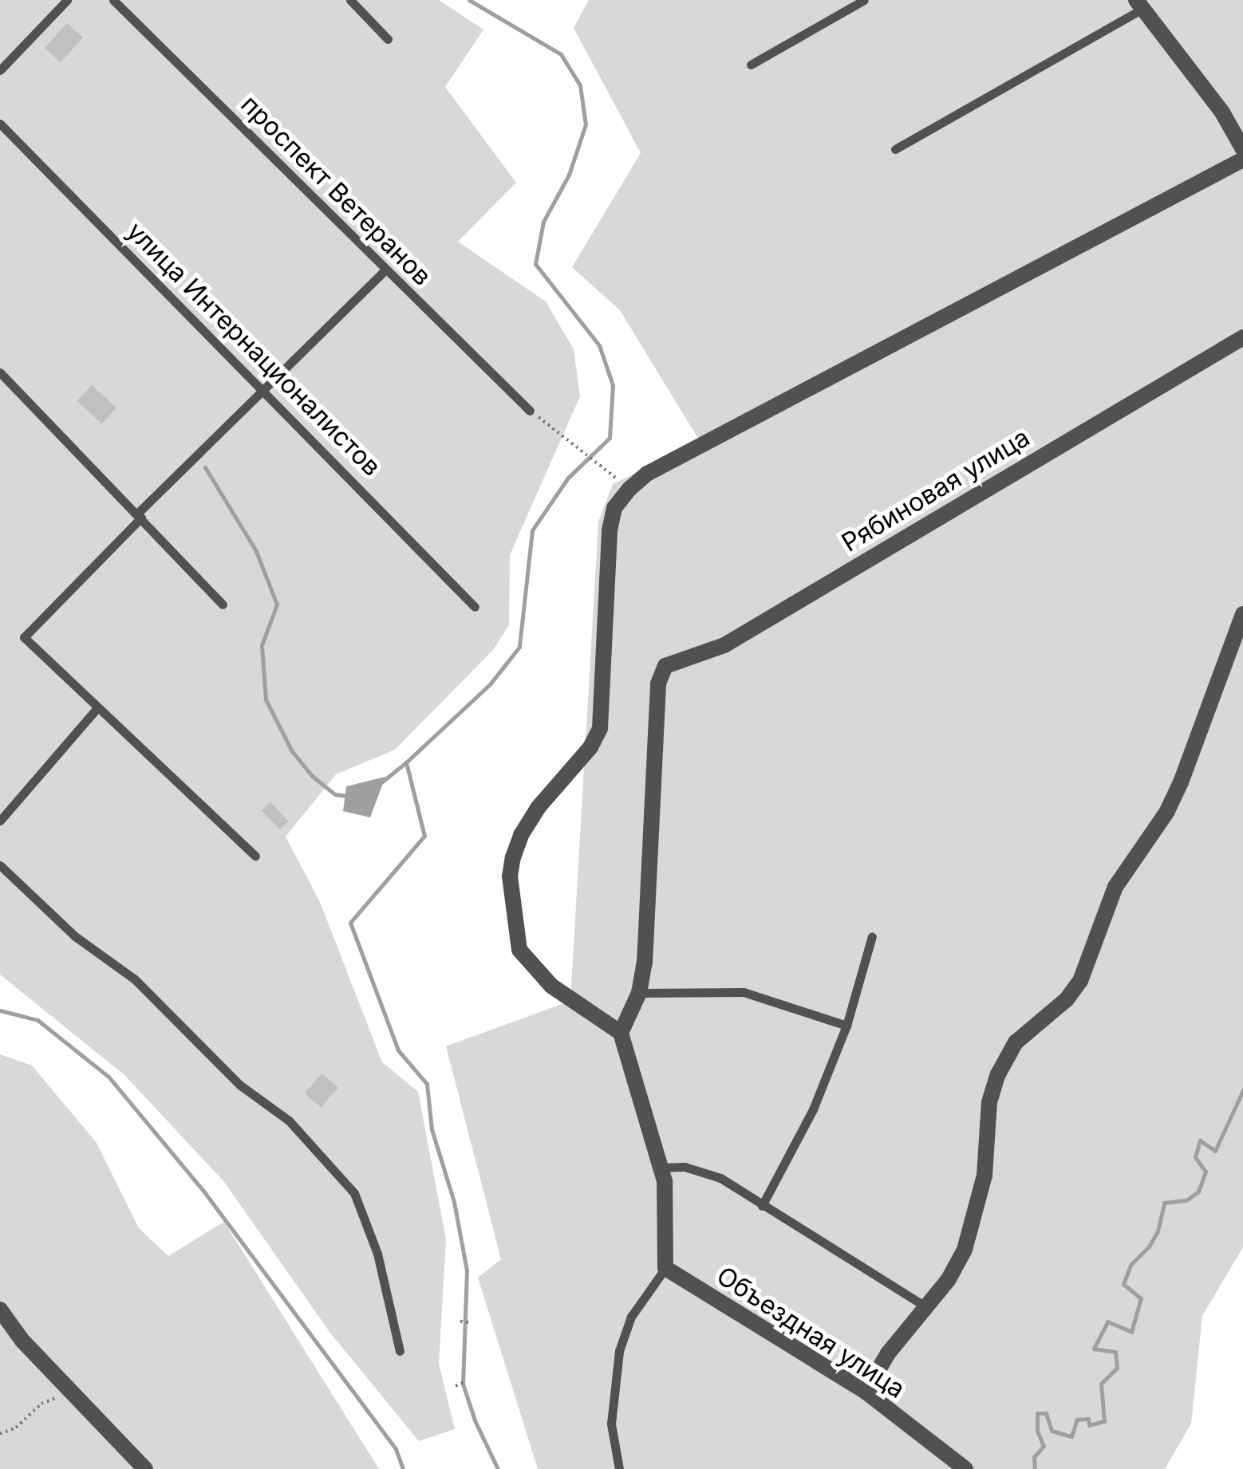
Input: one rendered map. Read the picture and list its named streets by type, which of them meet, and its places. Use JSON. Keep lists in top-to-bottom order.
{
  "streets": {
    "street": ["Рябиновая улица", "Объездная улица"],
    "lane": ["проспект Ветеранов", "улица Интернационалистов"]
  }
}
